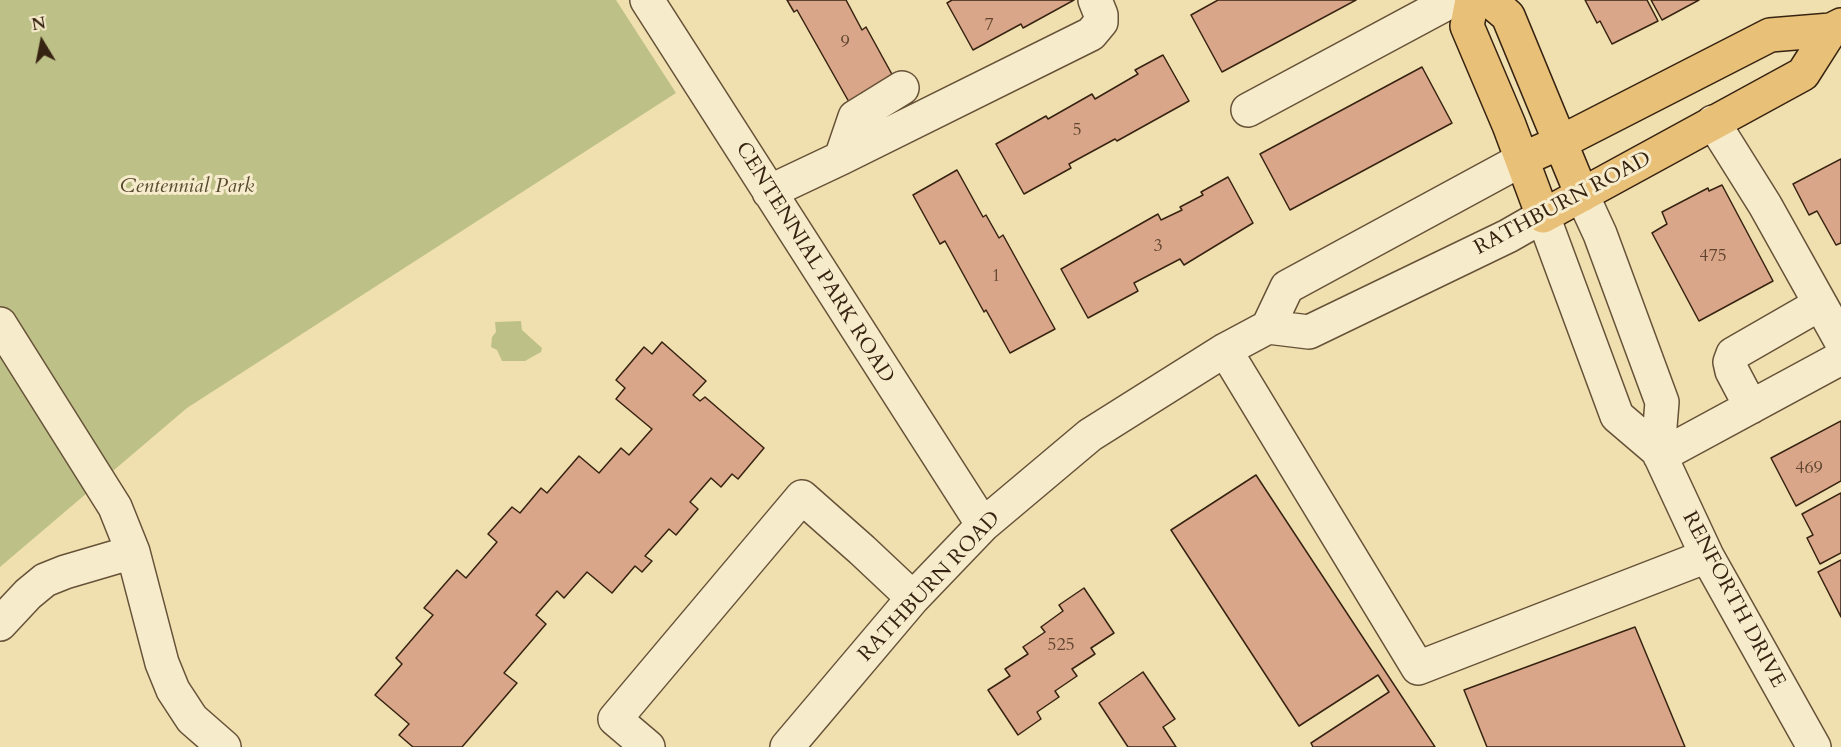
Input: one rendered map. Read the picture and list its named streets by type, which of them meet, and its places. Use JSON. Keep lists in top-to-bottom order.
{
  "streets": {
    "main road": ["RATHBURN ROAD", "RENFORTH DRIVE"],
    "street": ["CENTENNIAL PARK ROAD"]
  },
  "crossings": [
    ["RATHBURN ROAD", "CENTENNIAL PARK ROAD"],
    ["RATHBURN ROAD", "RENFORTH DRIVE"]
  ],
  "parks": ["Centennial Park"],
  "house_numbers": [
    "7",
    "9",
    "5",
    "3",
    "475",
    "1",
    "469",
    "525"
  ],
  "north": "top"
}
